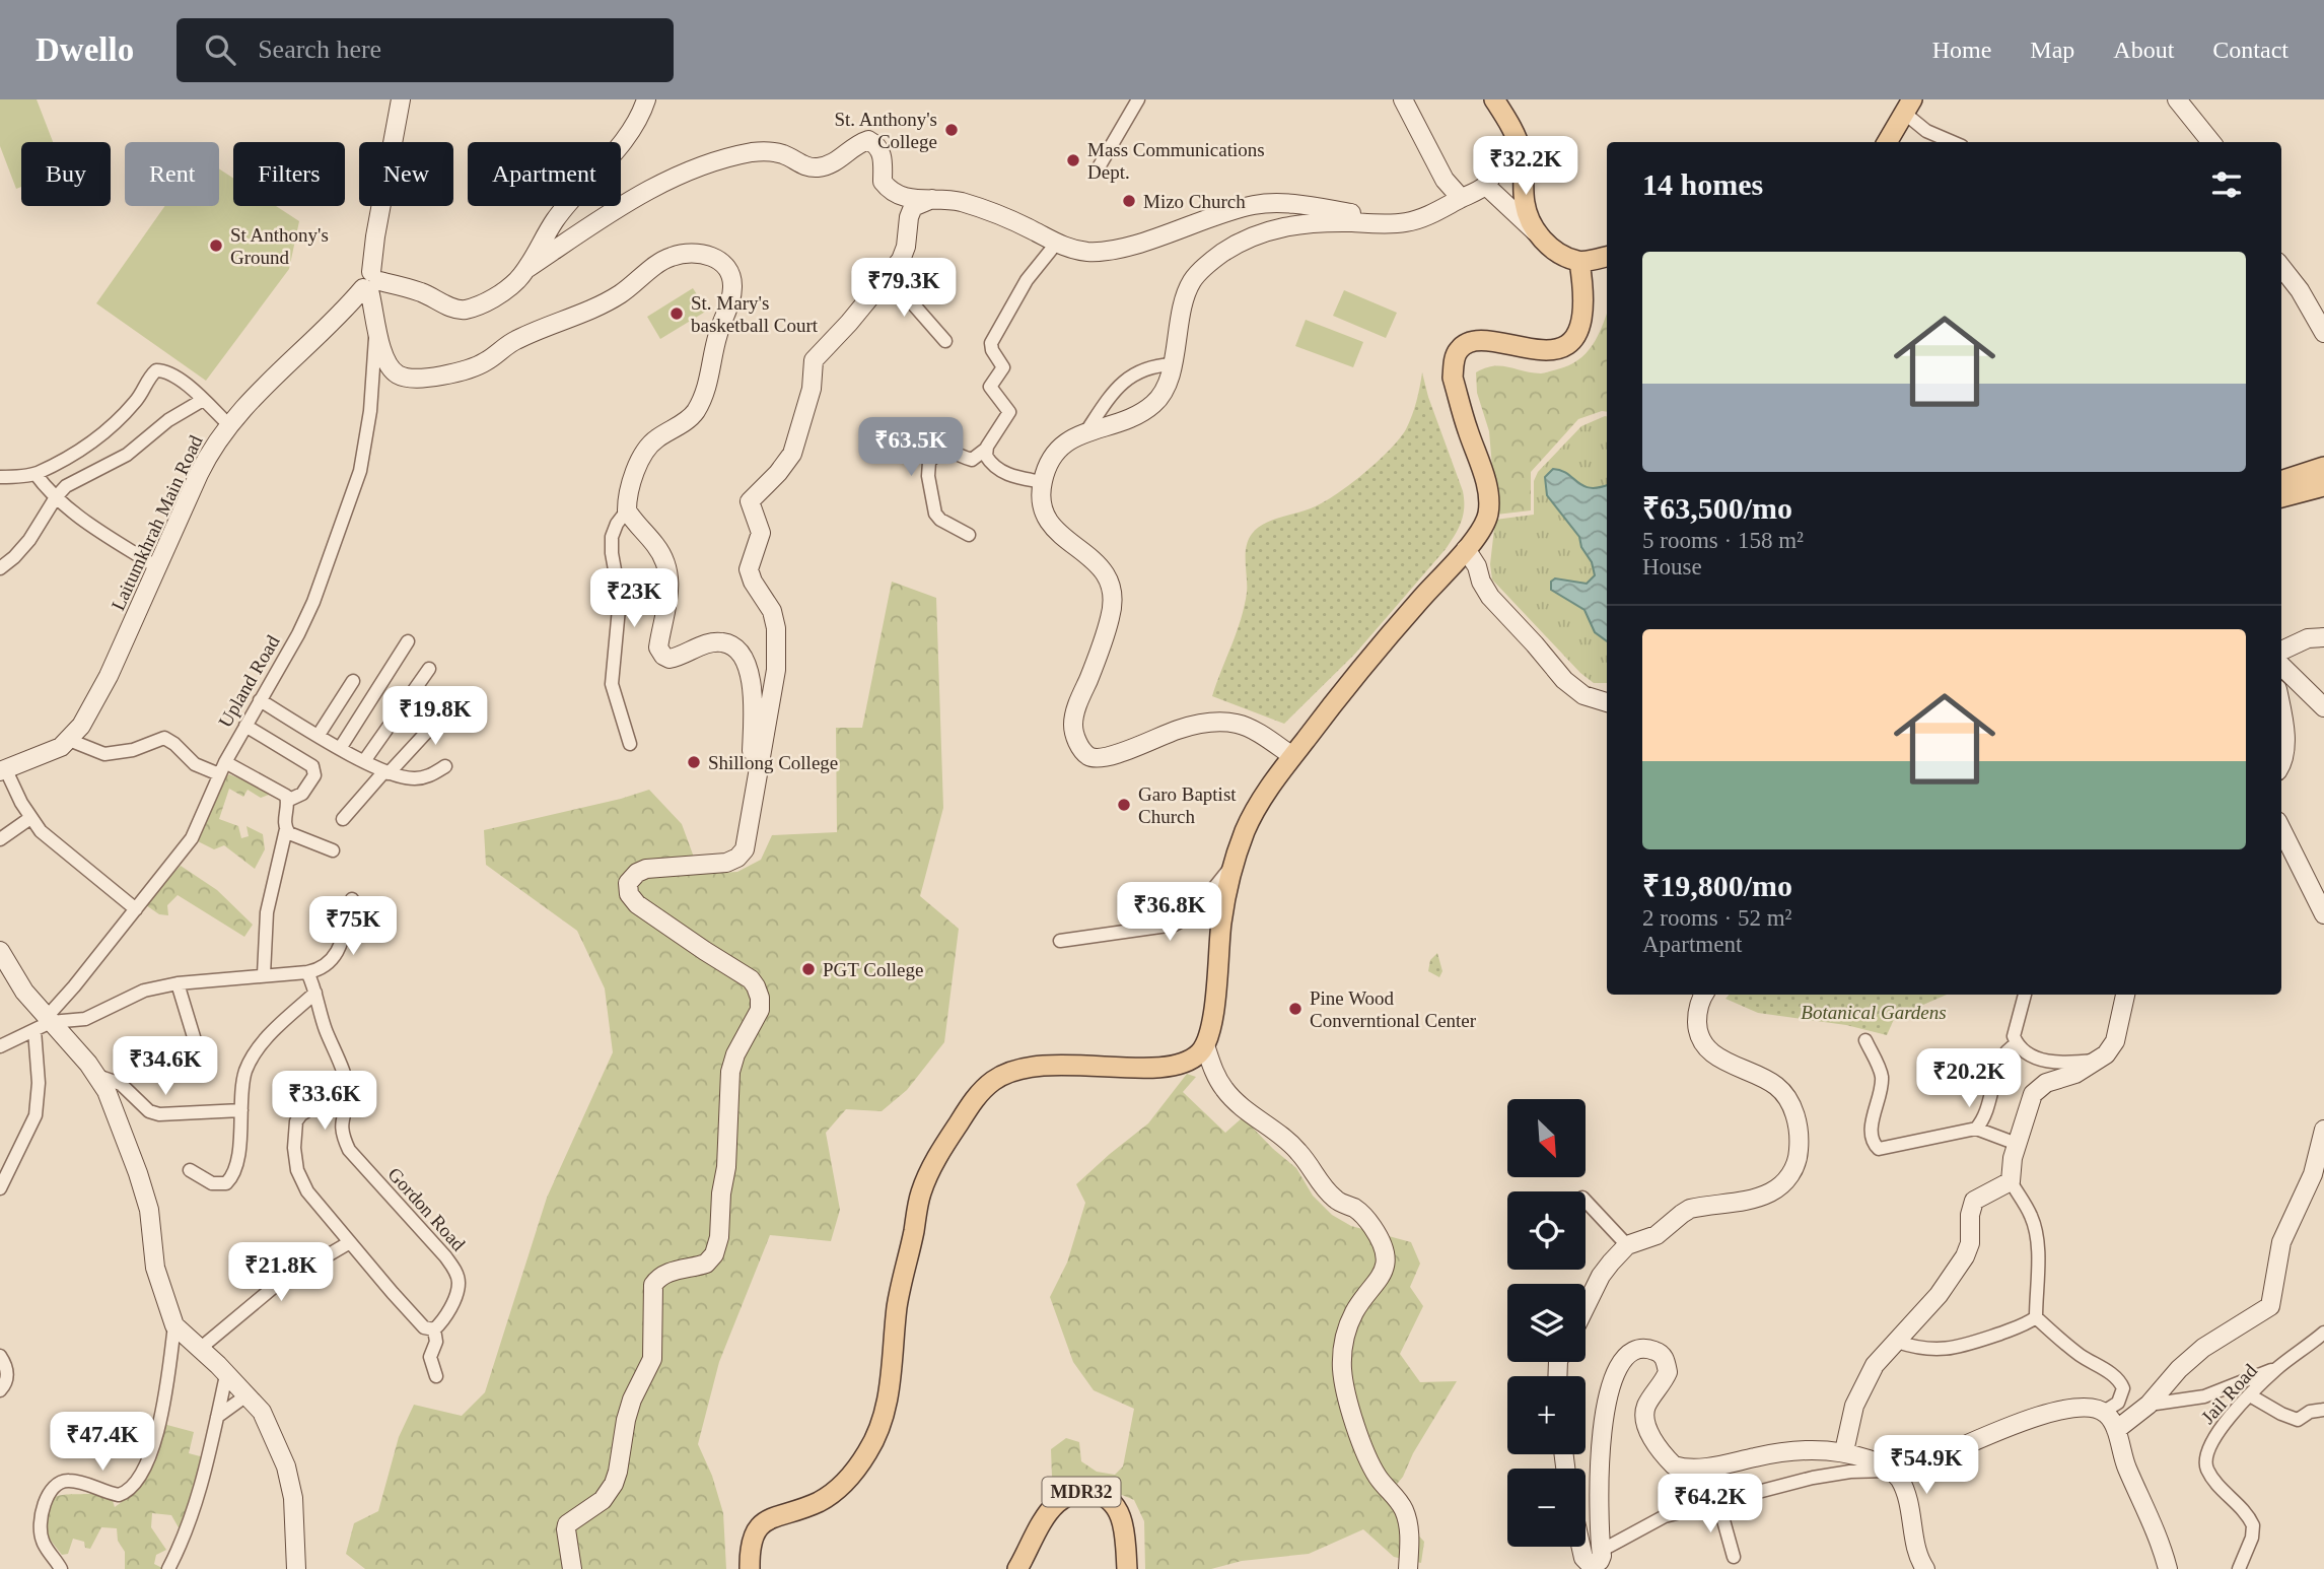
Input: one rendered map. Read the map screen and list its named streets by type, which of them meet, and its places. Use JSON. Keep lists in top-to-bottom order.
{
  "streets": {
    "main road": ["MDR32"],
    "street": [
      "Laitumkhrah Main Road",
      "Upland Road",
      "Gordon Road",
      "Jail Road"
    ]
  },
  "parks": ["Botanical Gardens"],
  "places": [
    "St. Anthony's College",
    "Mass Communications Dept.",
    "Mizo Church",
    "St Anthony's Ground",
    "St. Mary's basketball Court",
    "Shillong College",
    "Garo Baptist Church",
    "PGT College",
    "Pine Wood Converntional Center"
  ],
  "north": "bottom right",
  "page": {
    "header": "Dwello",
    "search": "Search here",
    "nav": [
      "Home",
      "Map",
      "About",
      "Contact"
    ],
    "price": [
      "₹32.2K",
      "₹79.3K",
      "₹63.5K",
      "₹23K",
      "₹19.8K",
      "₹36.8K",
      "₹75K",
      "₹34.6K",
      "₹20.2K",
      "₹33.6K",
      "₹21.8K",
      "₹47.4K",
      "₹54.9K",
      "₹64.2K"
    ],
    "chip": [
      "Buy",
      "Rent",
      "Filters",
      "New",
      "Apartment"
    ],
    "heading": "14 homes",
    "list": [
      {
        "name": "₹63,500/mo",
        "note": "5 rooms · 158 m² · House"
      },
      {
        "name": "₹19,800/mo",
        "note": "2 rooms · 52 m² · Apartment"
      }
    ],
    "map_buttons": ["+", "−"]
  }
}
